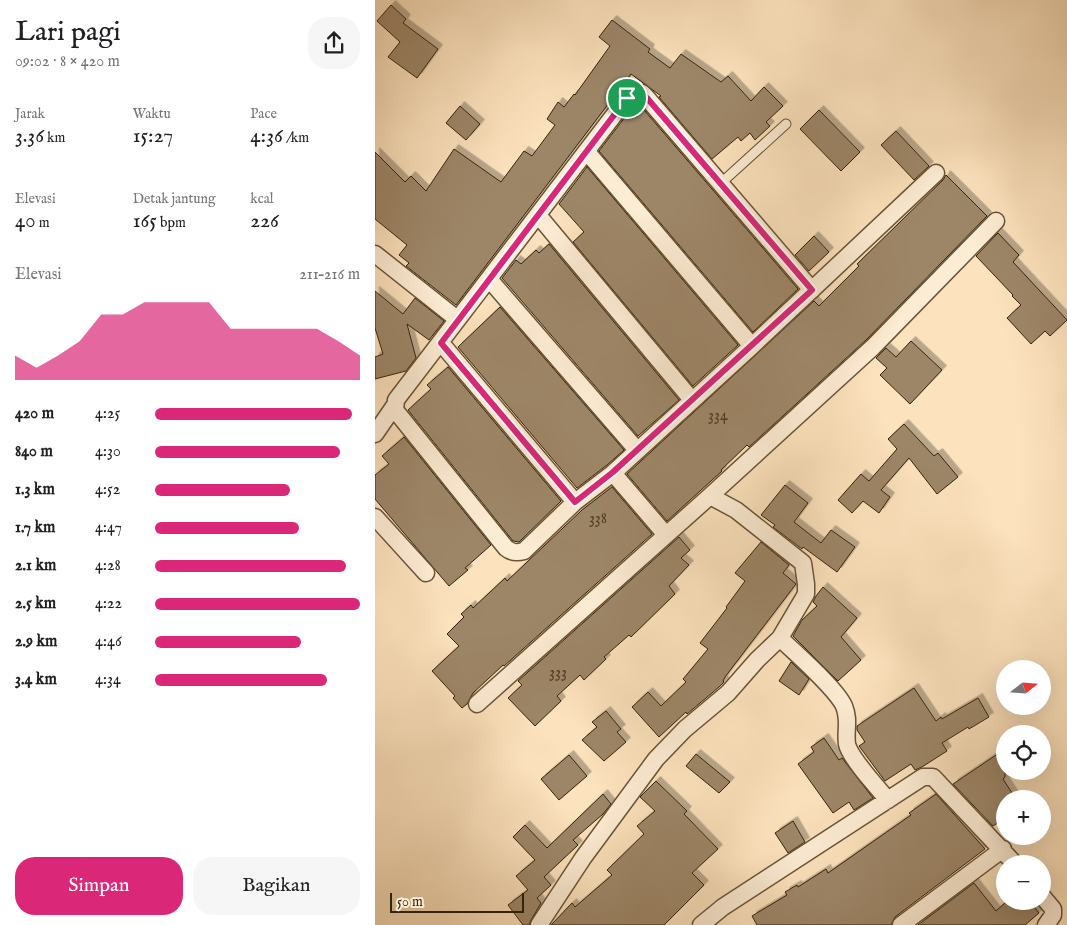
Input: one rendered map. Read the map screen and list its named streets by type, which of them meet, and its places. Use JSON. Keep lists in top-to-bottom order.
{
  "house_numbers": ["334", "338", "333"],
  "scale_bar": "50 m",
  "north": "right",
  "page": {
    "heading": ["Lari pagi", "09:02 · 8 × 420 m"],
    "stats": [
      ["Jarak", "3.36 km"],
      ["Waktu", "15:27"],
      ["Pace", "4:36 /km"],
      ["Elevasi", "40 m"],
      ["Detak jantung", "165 bpm"],
      ["kcal", "226"]
    ],
    "chart": ["Elevasi", "211–216 m"],
    "list": [
      {
        "name": "420 m",
        "note": "4:25"
      },
      {
        "name": "840 m",
        "note": "4:30"
      },
      {
        "name": "1.3 km",
        "note": "4:52"
      },
      {
        "name": "1.7 km",
        "note": "4:47"
      },
      {
        "name": "2.1 km",
        "note": "4:28"
      },
      {
        "name": "2.5 km",
        "note": "4:22"
      },
      {
        "name": "2.9 km",
        "note": "4:46"
      },
      {
        "name": "3.4 km",
        "note": "4:34"
      }
    ],
    "map_buttons": ["+", "−"],
    "buttons": ["Simpan", "Bagikan"],
    "scale": "50 m"
  }
}
